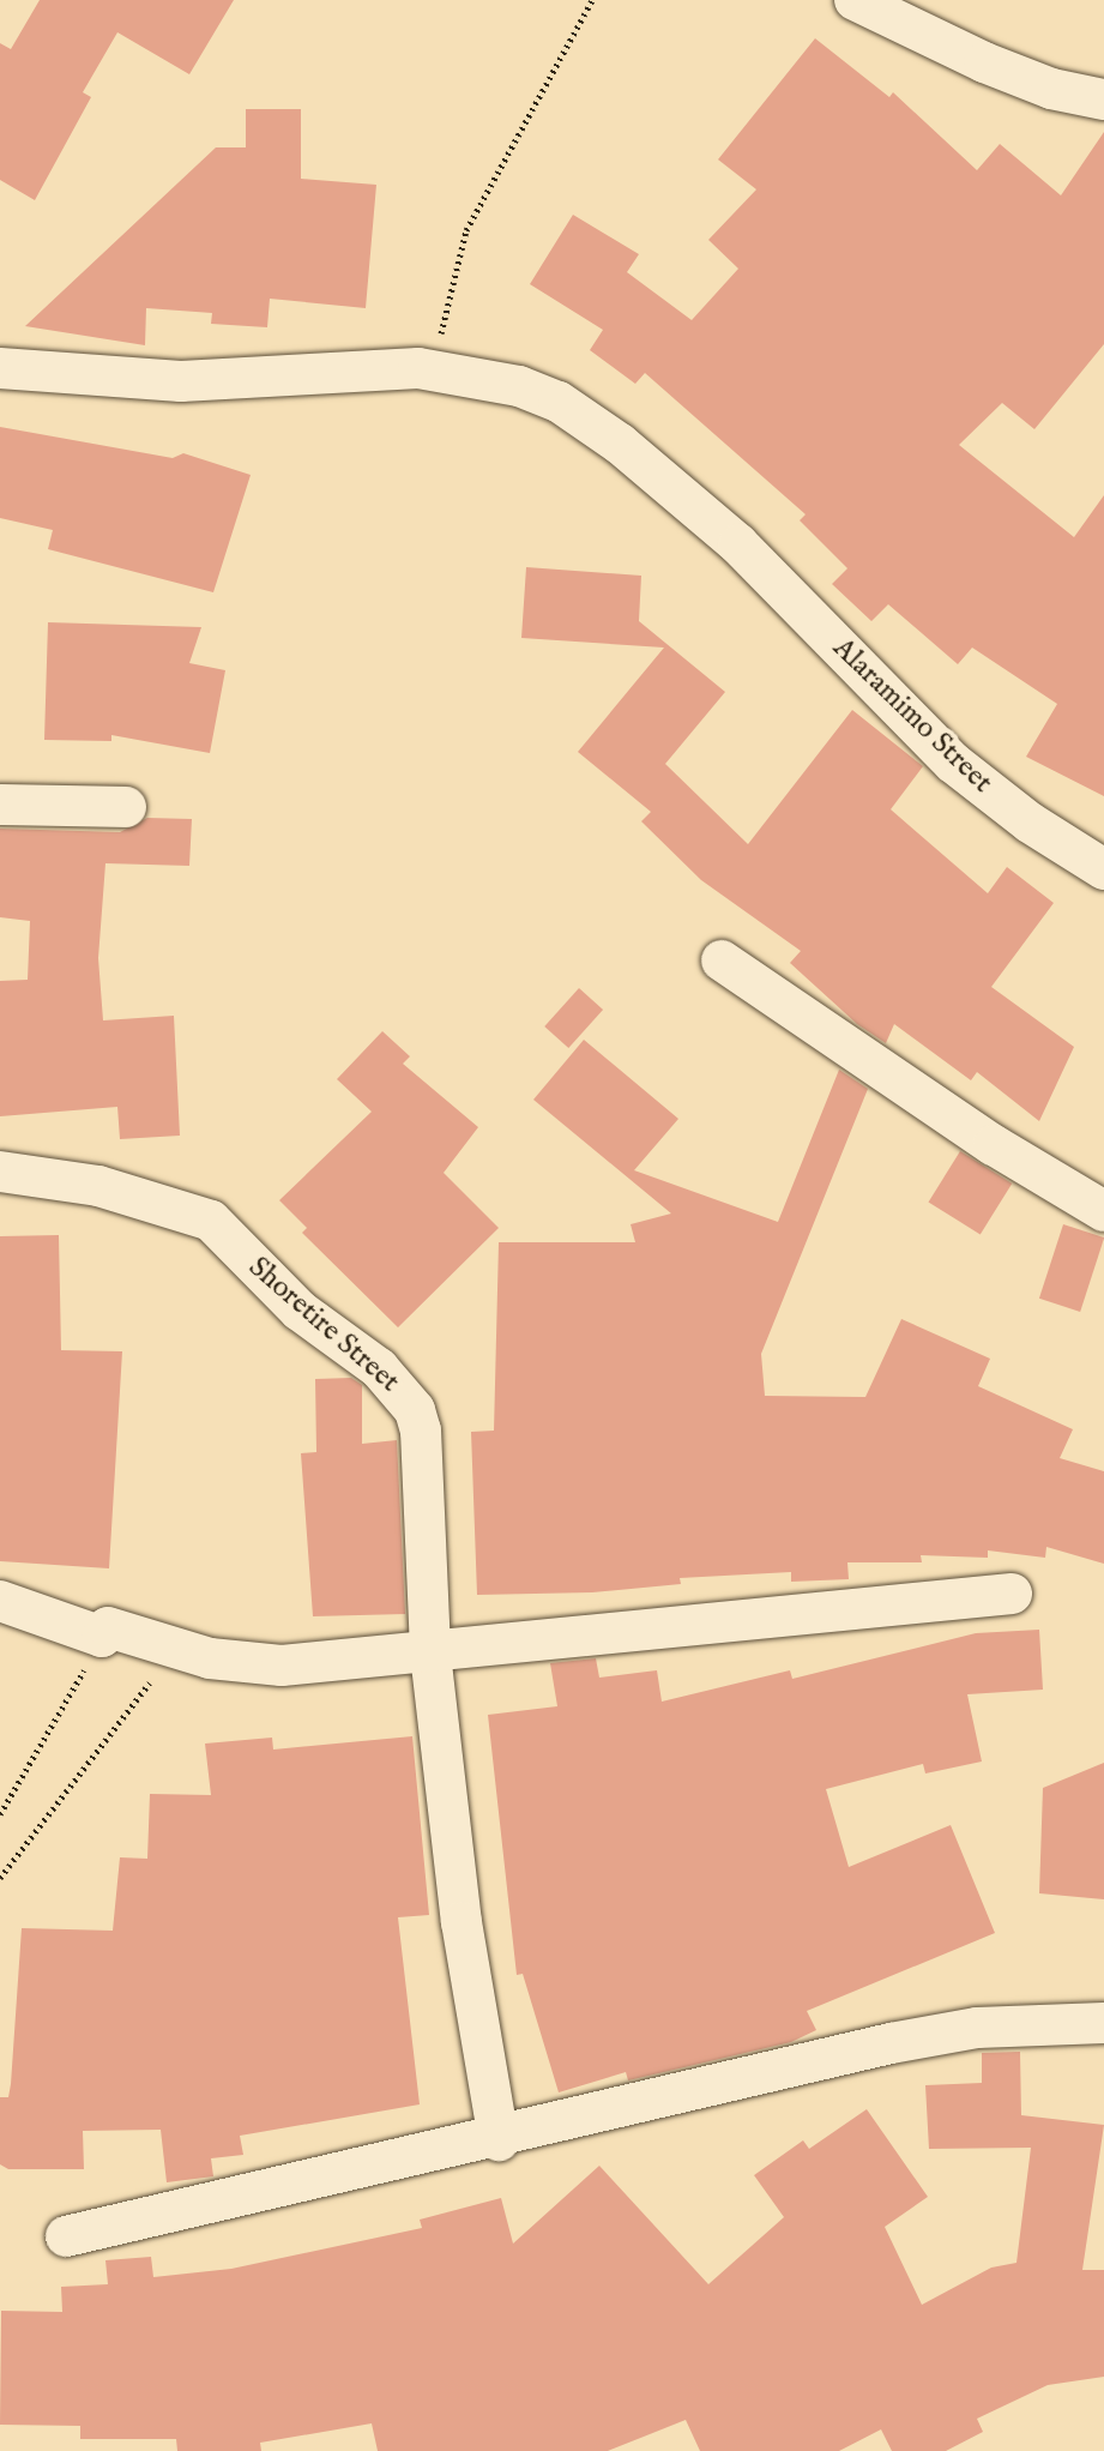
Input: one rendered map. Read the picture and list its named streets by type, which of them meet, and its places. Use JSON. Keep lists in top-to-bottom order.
{
  "streets": {
    "street": ["Alaramimo Street", "Shoretire Street"]
  }
}
